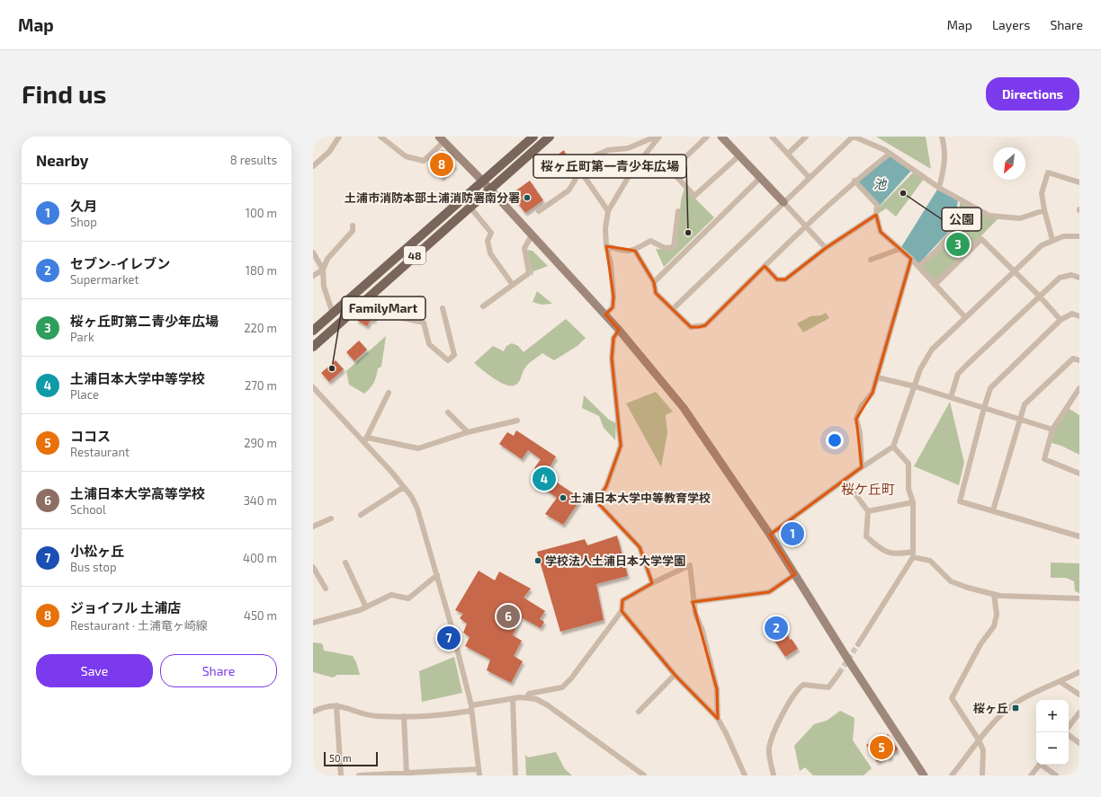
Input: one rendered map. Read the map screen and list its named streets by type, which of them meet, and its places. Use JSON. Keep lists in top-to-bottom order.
{
  "streets": {
    "main road": ["48"]
  },
  "districts": ["桜ケ丘町"],
  "water": ["池"],
  "places": {
    "other": [
      "公園",
      "土浦市消防本部土浦消防署南分署",
      "桜ヶ丘町第一青少年広場",
      "FamilyMart",
      "土浦日本大学中等教育学校",
      "学校法人土浦日本大学学園"
    ],
    "transit": ["桜ヶ丘"]
  },
  "scale_bar": "50 m",
  "north": "bottom left",
  "page": {
    "header": "Map",
    "nav": ["Map", "Layers", "Share"],
    "buttons": [
      "Directions",
      ["Save", "Share"]
    ],
    "title": "Find us",
    "heading": ["Nearby", "8 results"],
    "pins": [
      "8",
      "3",
      "4",
      "1",
      "6",
      "2",
      "7",
      "5"
    ],
    "list": [
      {
        "mark": "1",
        "name": "久月",
        "note": "Shop",
        "value": "100 m"
      },
      {
        "mark": "2",
        "name": "セブン-イレブン",
        "note": "Supermarket",
        "value": "180 m"
      },
      {
        "mark": "3",
        "name": "桜ヶ丘町第二青少年広場",
        "note": "Park",
        "value": "220 m"
      },
      {
        "mark": "4",
        "name": "土浦日本大学中等学校",
        "note": "Place",
        "value": "270 m"
      },
      {
        "mark": "5",
        "name": "ココス",
        "note": "Restaurant",
        "value": "290 m"
      },
      {
        "mark": "6",
        "name": "土浦日本大学高等学校",
        "note": "School",
        "value": "340 m"
      },
      {
        "mark": "7",
        "name": "小松ヶ丘",
        "note": "Bus stop",
        "value": "400 m"
      },
      {
        "mark": "8",
        "name": "ジョイフル 土浦店",
        "note": "Restaurant · 土浦竜ヶ崎線",
        "value": "450 m"
      }
    ],
    "map_buttons": ["+", "−"],
    "scale": "50 m"
  }
}
